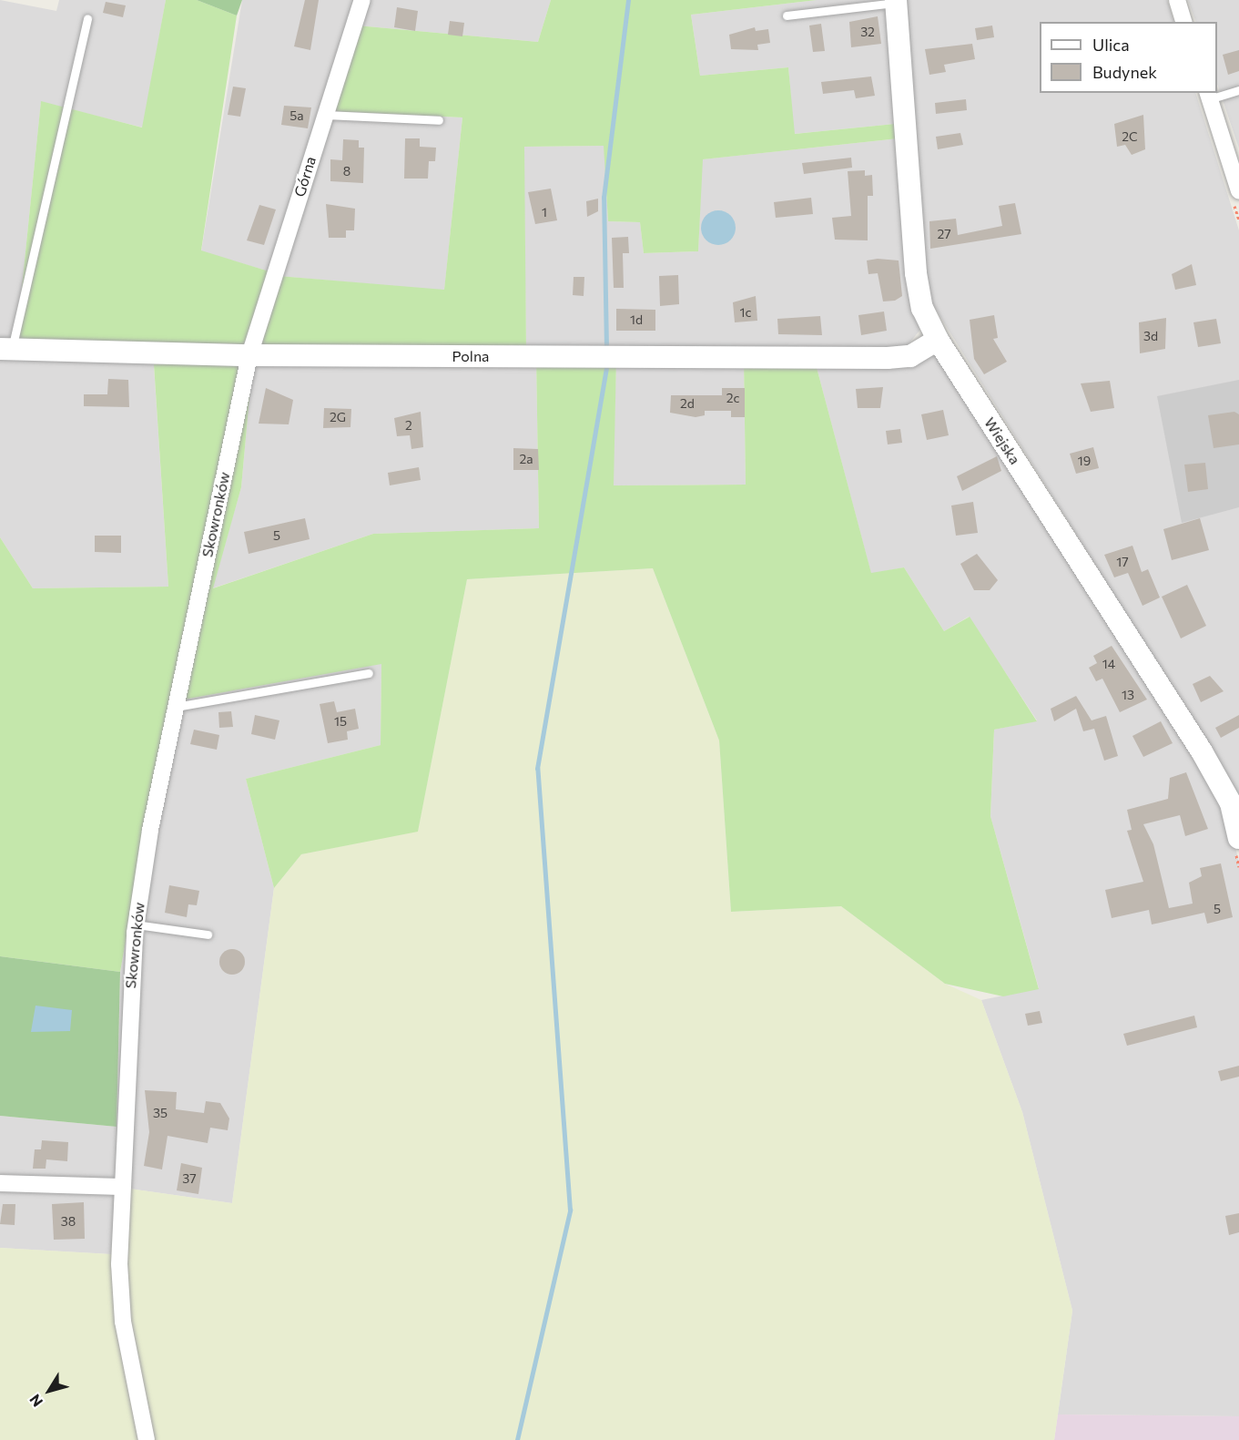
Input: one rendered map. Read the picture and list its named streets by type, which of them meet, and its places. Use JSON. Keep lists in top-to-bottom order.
{
  "streets": {
    "street": [
      "Górna",
      "Polna",
      "Wiejska",
      "Skowronków"
    ]
  },
  "crossings": [
    ["Górna", "Polna"],
    ["Górna", "Skowronków"],
    ["Polna", "Wiejska"],
    ["Polna", "Skowronków"]
  ],
  "house_numbers": [
    "32",
    "5a",
    "2C",
    "8",
    "1",
    "27",
    "1c",
    "1d",
    "3d",
    "2c",
    "2d",
    "2G",
    "2",
    "2a",
    "19",
    "5",
    "17",
    "14",
    "13",
    "15",
    "5",
    "35",
    "37",
    "38"
  ],
  "legend": ["Ulica", "Budynek"],
  "north": "bottom left"
}
